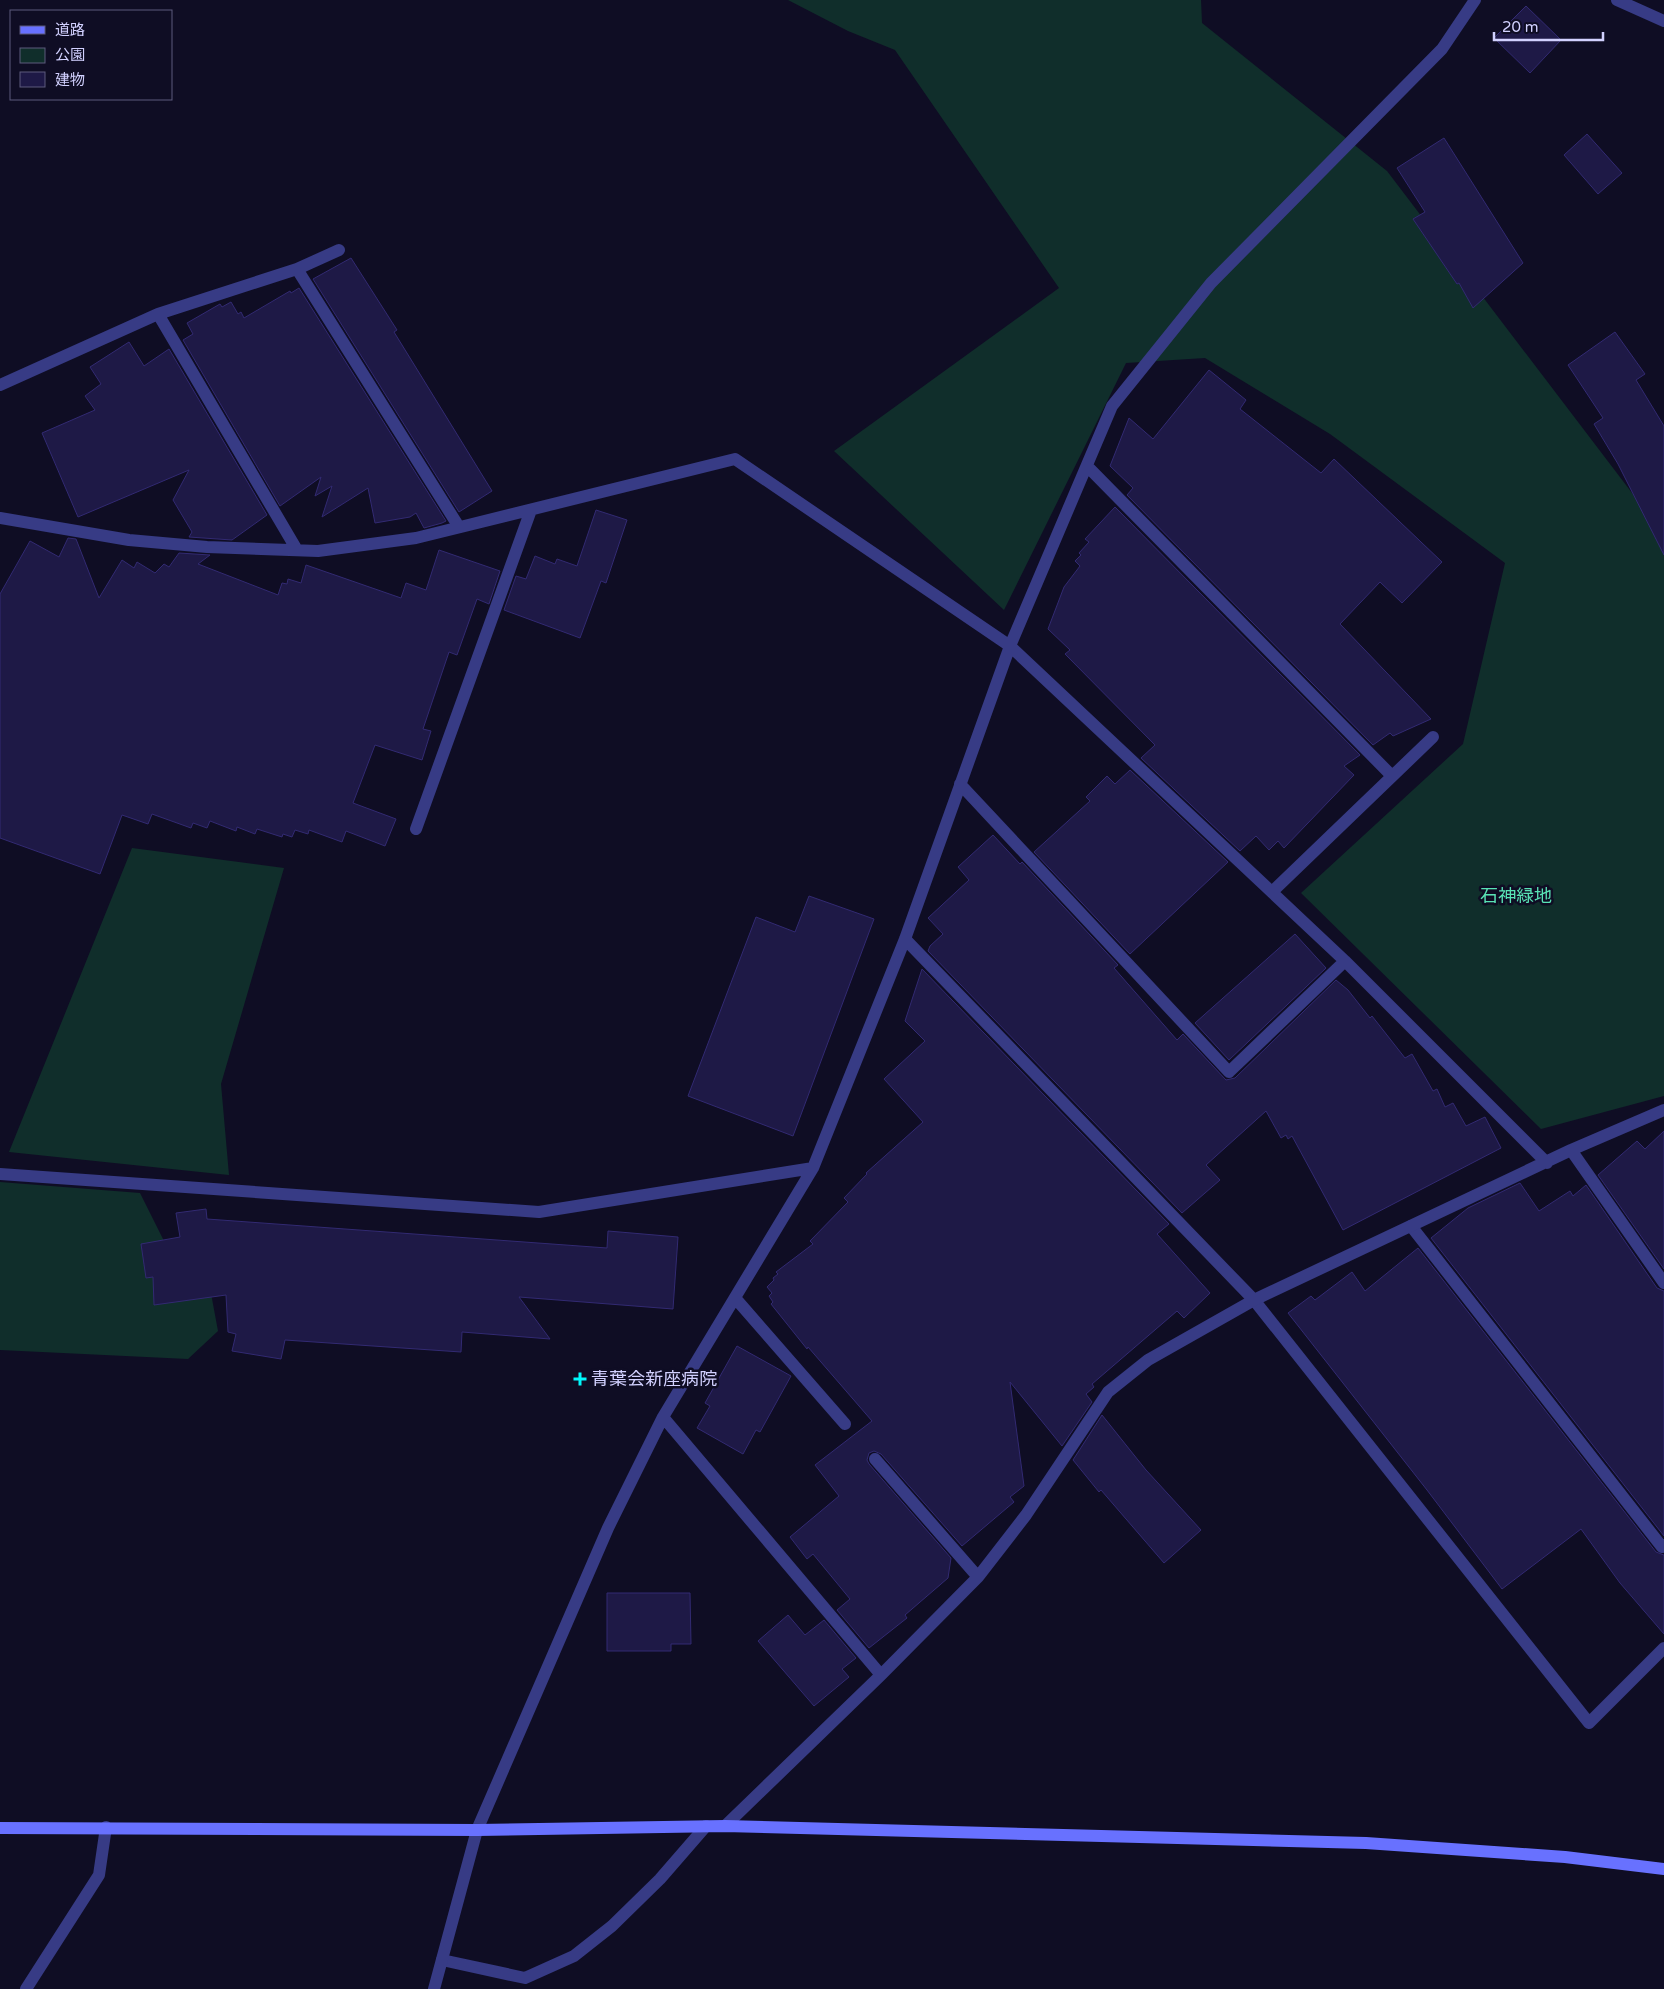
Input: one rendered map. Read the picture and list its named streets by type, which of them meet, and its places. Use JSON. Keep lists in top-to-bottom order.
{
  "parks": ["石神緑地"],
  "places": {
    "health": ["青葉会新座病院"]
  },
  "legend": ["道路", "公園", "建物"],
  "scale_bar": "20 m"
}
